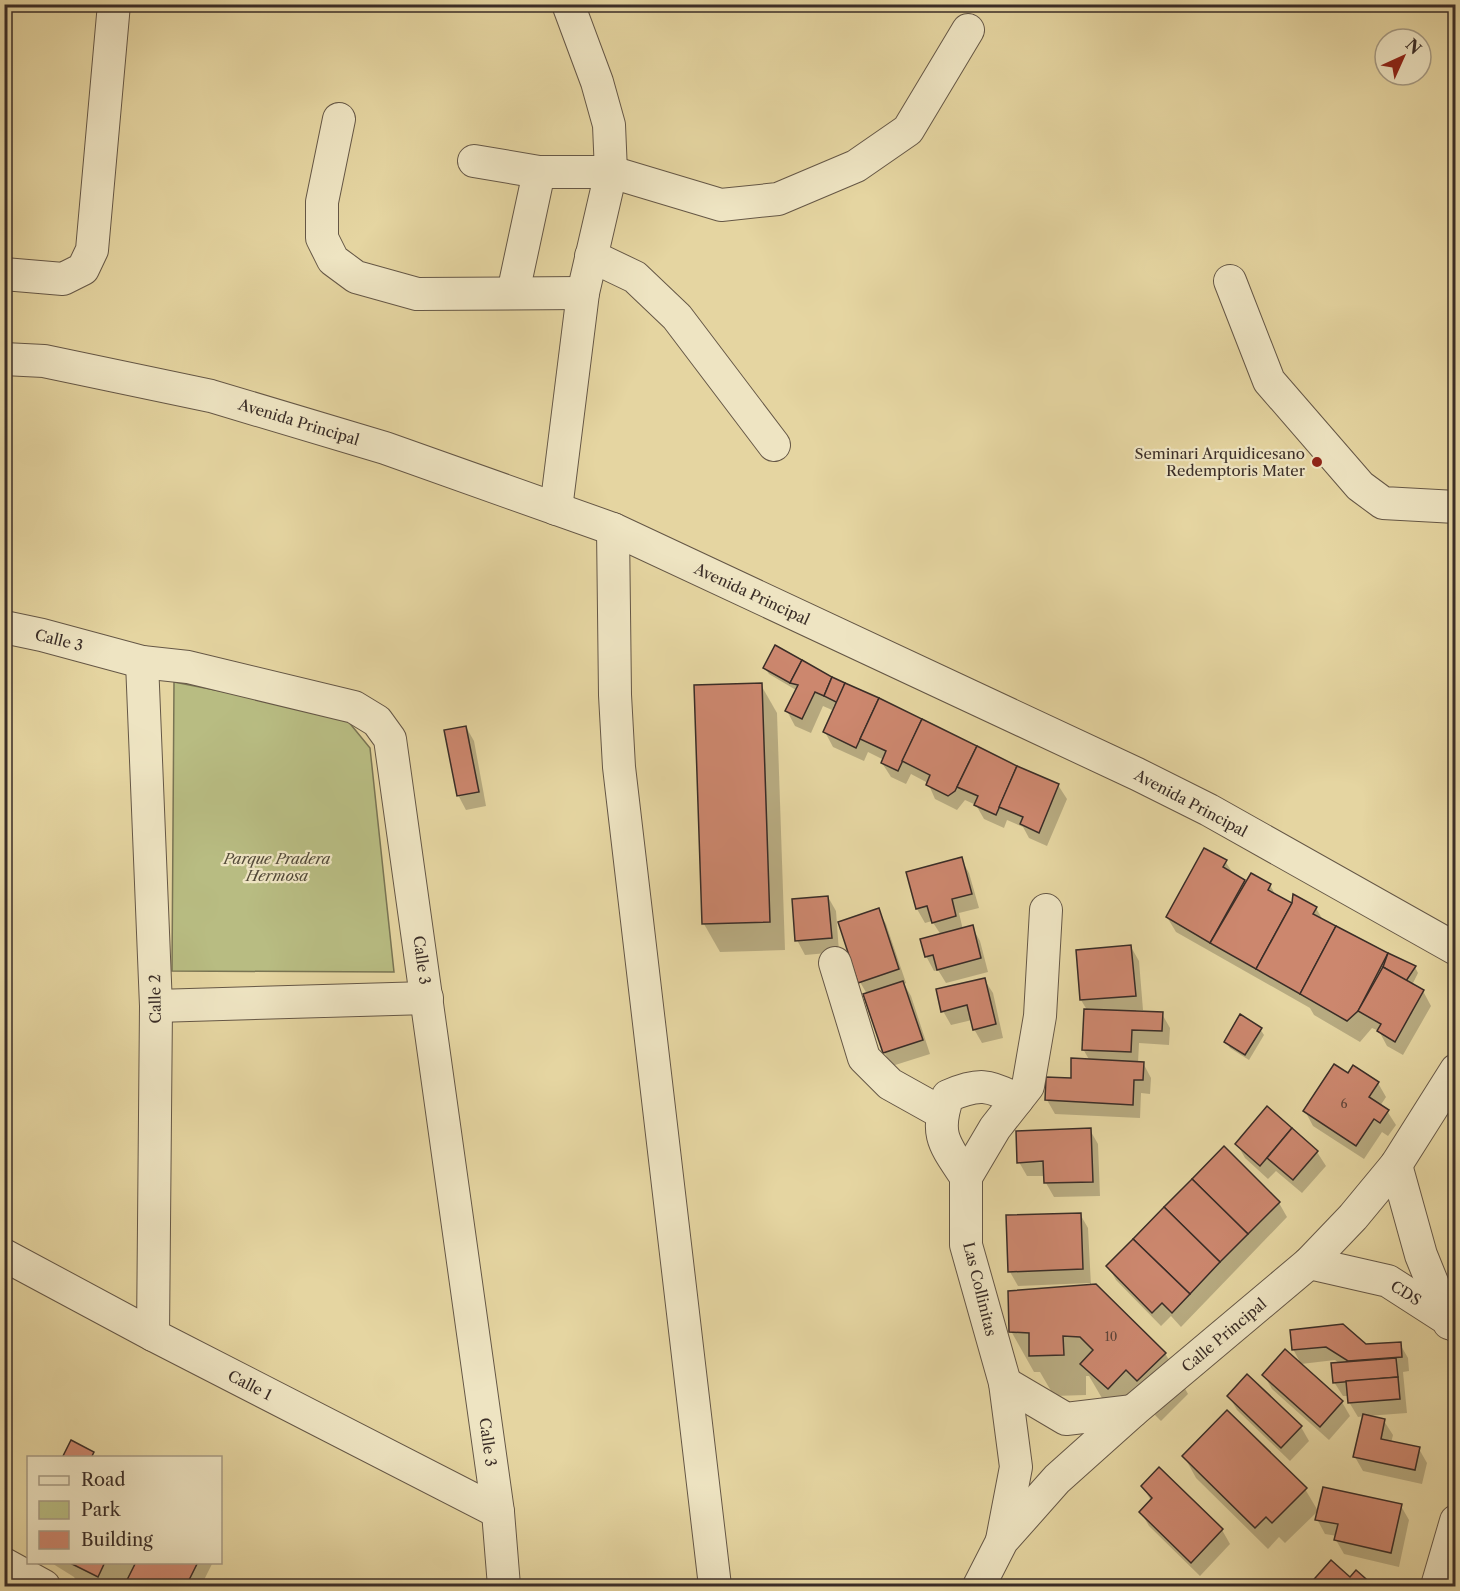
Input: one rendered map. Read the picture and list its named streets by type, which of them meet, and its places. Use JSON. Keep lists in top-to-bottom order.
{
  "streets": {
    "street": [
      "Avenida Principal",
      "Calle 3",
      "Calle 2",
      "Las Collinitas",
      "CDS",
      "Calle Principal",
      "Calle 1"
    ]
  },
  "crossings": [
    ["Calle 3", "Calle 2"],
    ["Calle 3", "Calle 1"],
    ["Calle 2", "Calle 1"],
    ["Las Collinitas", "Calle Principal"],
    ["CDS", "Calle Principal"]
  ],
  "parks": ["Parque Pradera Hermosa"],
  "places": ["Seminari Arquidicesano Redemptoris Mater"],
  "house_numbers": ["6", "10"],
  "legend": ["Road", "Park", "Building"],
  "north": "top right"
}
